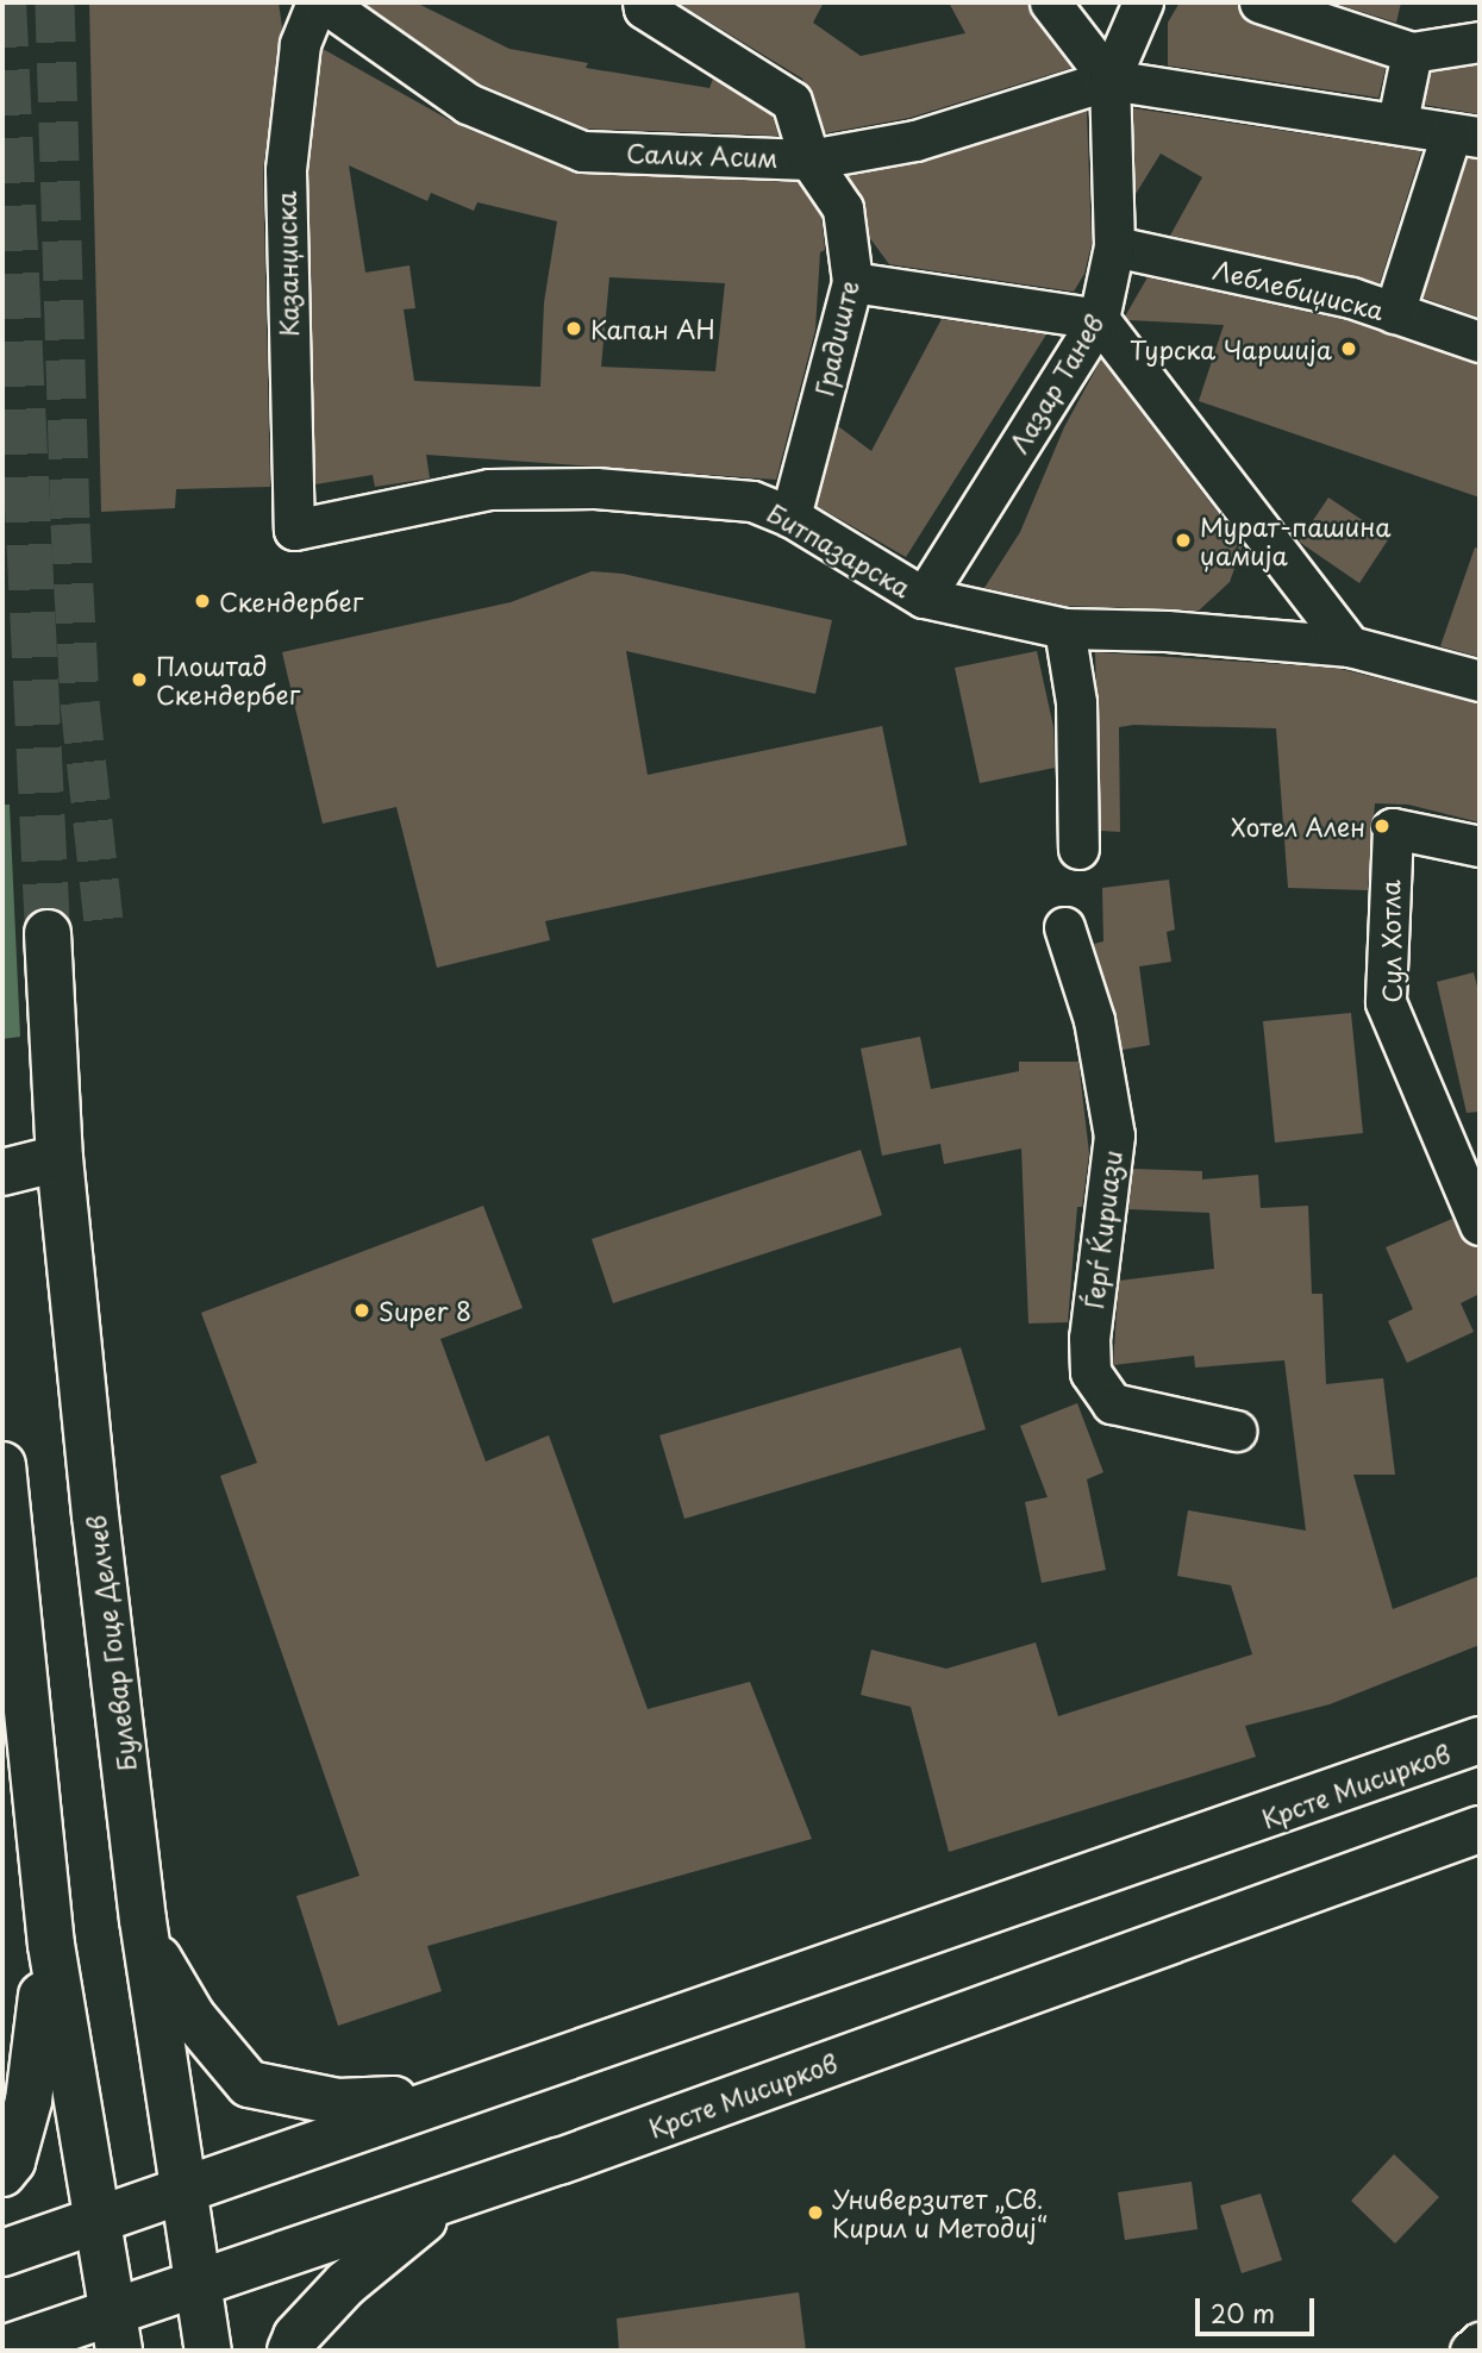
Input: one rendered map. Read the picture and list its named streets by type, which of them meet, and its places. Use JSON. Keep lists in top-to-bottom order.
{
  "streets": {
    "street": [
      "Салих Асим",
      "Казанџиска",
      "Леблебиџиска",
      "Градиште",
      "Лазар Танев",
      "Битпазарска",
      "Сул Хотла",
      "Ѓерѓ Ќириази",
      "Булевар Гоце Делчев",
      "Крсте Мисирков"
    ]
  },
  "crossings": [
    ["Салих Асим", "Градиште"],
    ["Салих Асим", "Лазар Танев"],
    ["Казанџиска", "Битпазарска"],
    ["Леблебиџиска", "Лазар Танев"],
    ["Градиште", "Битпазарска"],
    ["Лазар Танев", "Битпазарска"],
    ["Булевар Гоце Делчев", "Крсте Мисирков"]
  ],
  "places": [
    "Капан АН",
    "Турска Чаршија",
    "Мурат-пашина џамија",
    "Скендербег",
    "Плоштад Скендербег",
    "Хотел Ален",
    "Super 8",
    "Универзитет „Св. Кирил и Методиј“"
  ],
  "scale_bar": "20 m"
}
